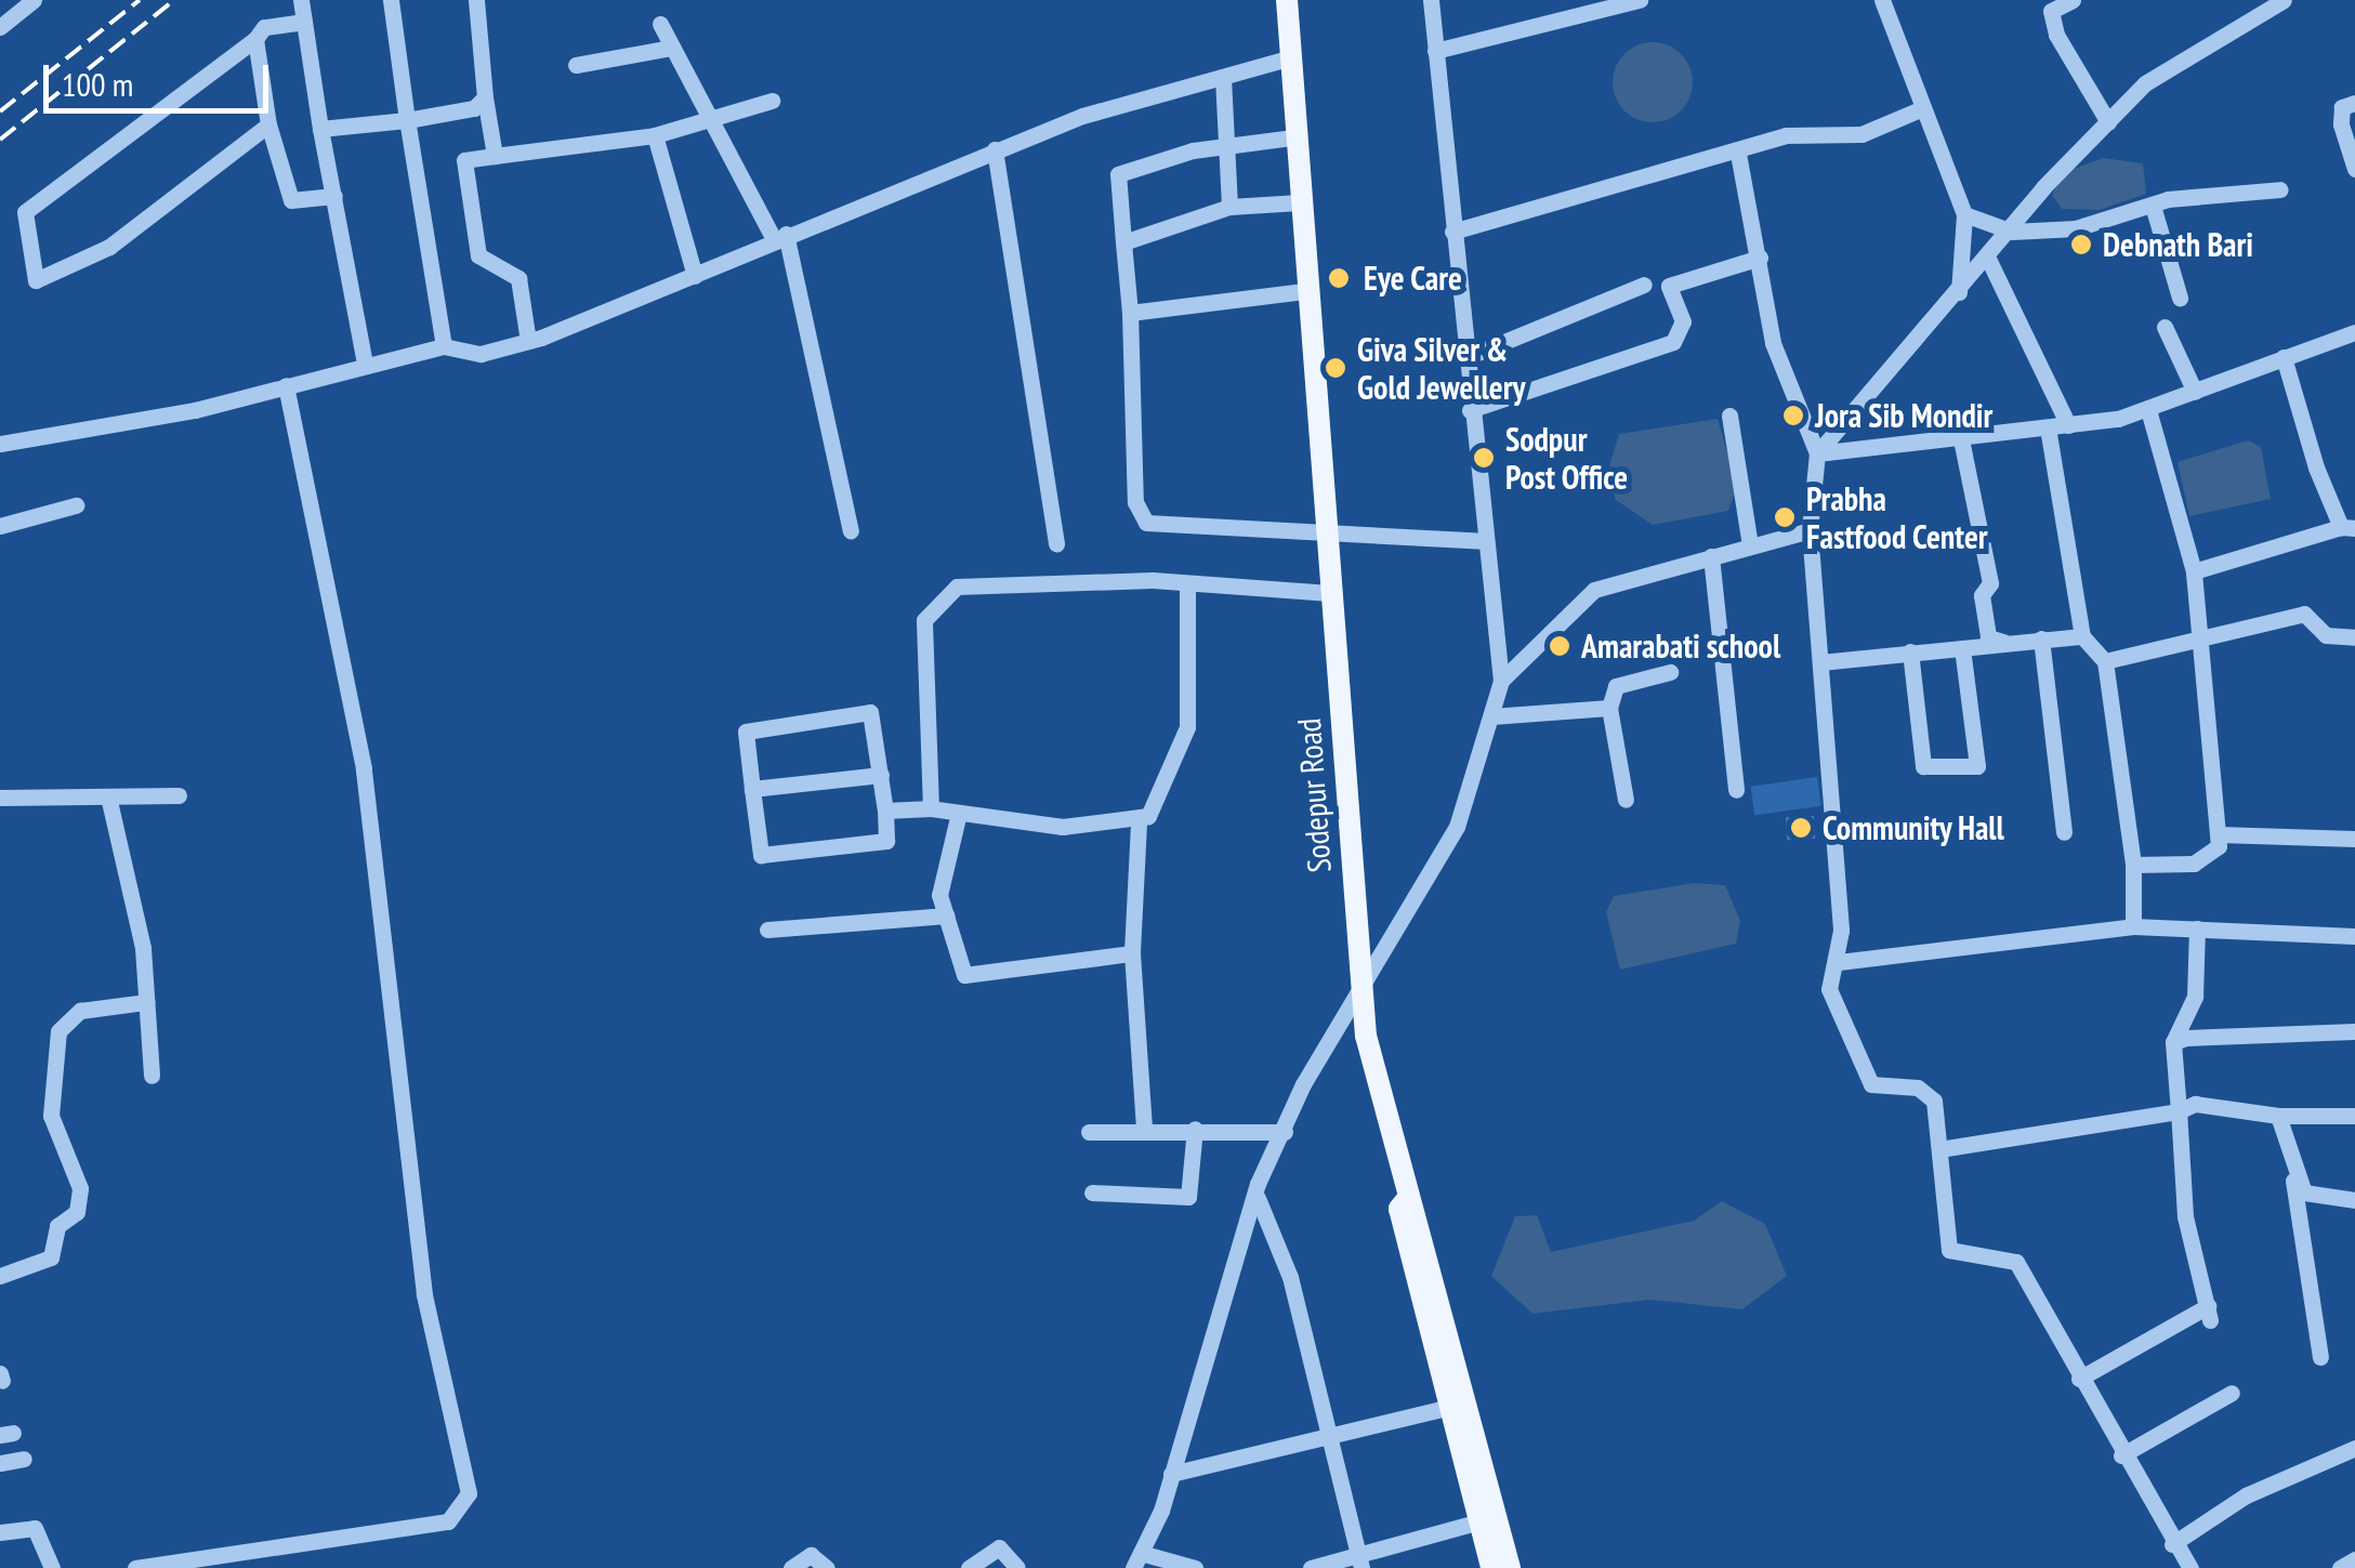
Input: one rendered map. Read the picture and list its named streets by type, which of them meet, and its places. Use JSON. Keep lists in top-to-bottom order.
{
  "streets": {
    "main road": ["Sodepur Road"]
  },
  "places": [
    "Debnath Bari",
    "Eye Care",
    "Giva Silver & Gold Jewellery",
    "Jora Sib Mondir",
    "Sodpur Post Office",
    "Prabha Fastfood Center",
    "Amarabati school",
    "Community Hall"
  ],
  "scale_bar": "100 m"
}
